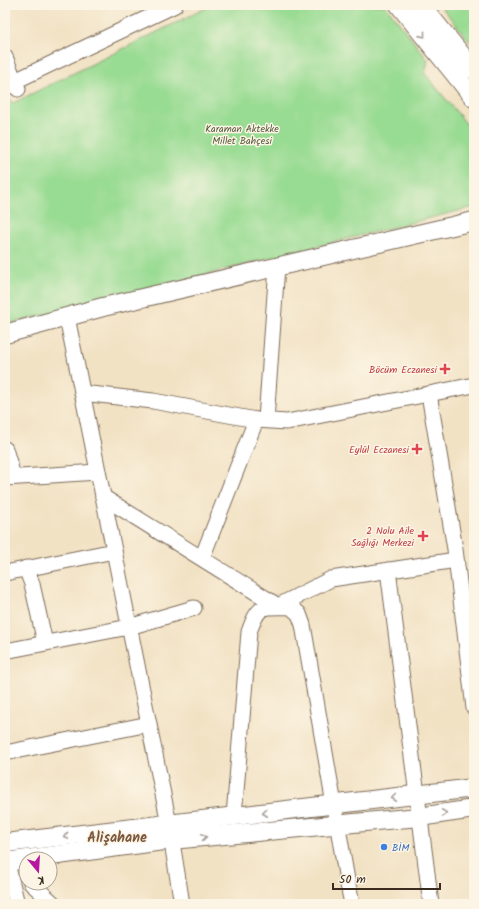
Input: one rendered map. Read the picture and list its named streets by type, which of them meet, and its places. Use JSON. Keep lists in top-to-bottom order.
{
  "districts": ["Alişahane"],
  "parks": ["Karaman Aktekke Millet Bahçesi"],
  "places": {
    "health": ["Böcüm Eczanesi", "Eylül Eczanesi", "2 Nolu Aile Sağlığı Merkezi"],
    "other": ["BİM"]
  },
  "scale_bar": "50 m",
  "north": "bottom"
}
